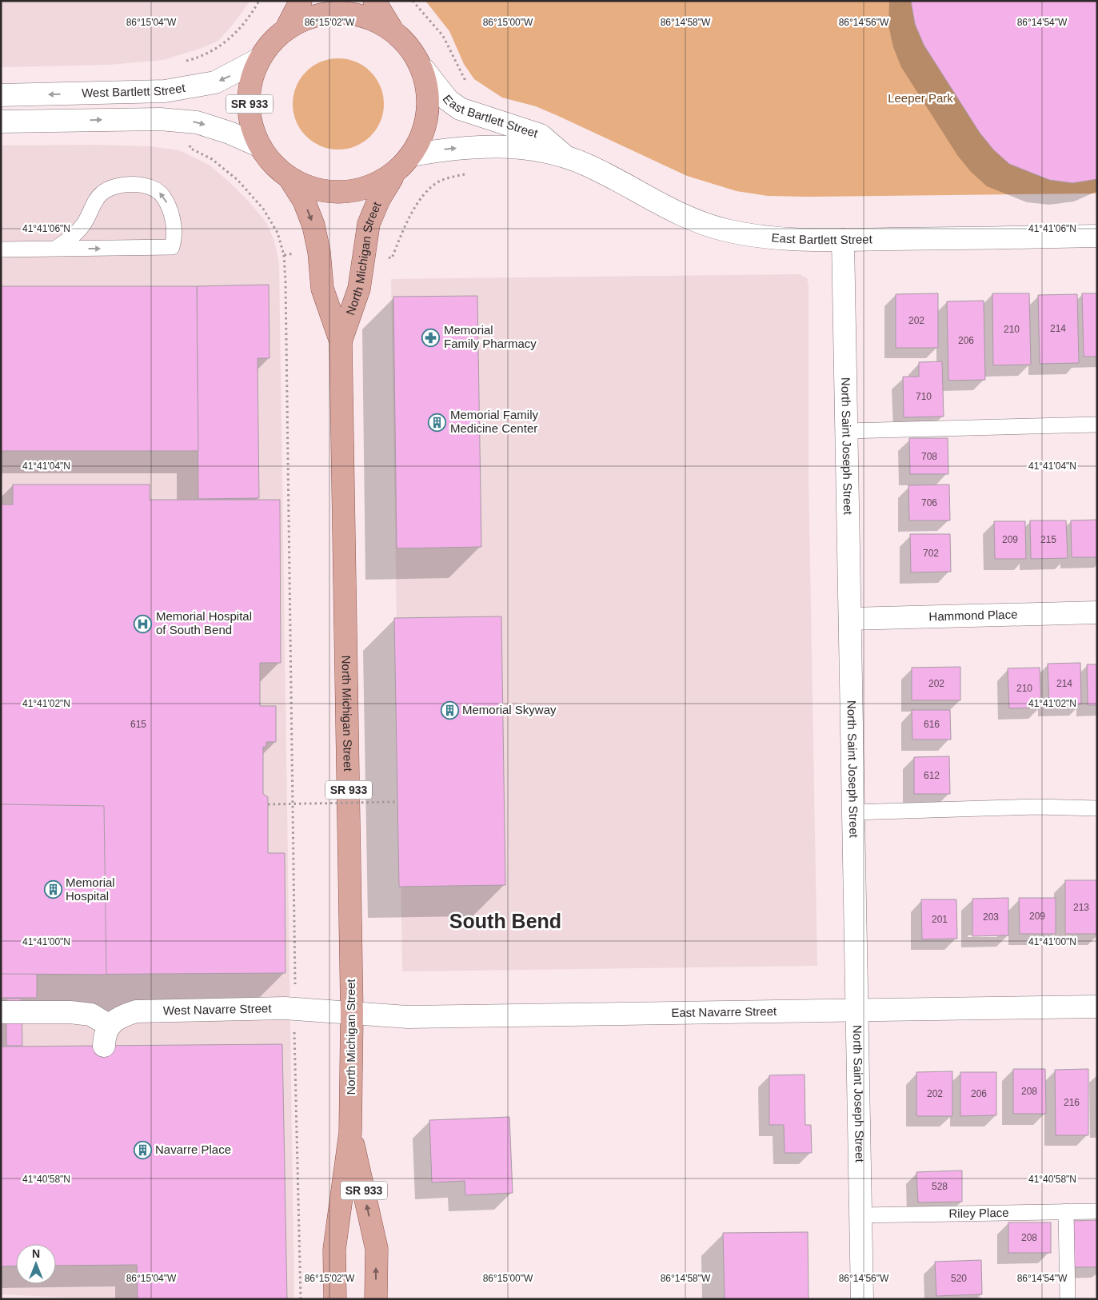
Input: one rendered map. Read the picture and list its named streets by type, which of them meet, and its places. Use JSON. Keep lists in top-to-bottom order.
{
  "streets": {
    "main road": ["SR 933", "North Michigan Street"],
    "street": [
      "West Bartlett Street",
      "East Bartlett Street",
      "North Saint Joseph Street",
      "Hammond Place",
      "West Navarre Street",
      "East Navarre Street"
    ],
    "lane": ["Riley Place"]
  },
  "crossings": [
    ["West Bartlett Street", "SR 933"],
    ["SR 933", "East Bartlett Street"],
    ["SR 933", "North Michigan Street"],
    ["East Bartlett Street", "North Saint Joseph Street"],
    ["North Michigan Street", "West Navarre Street"],
    ["North Michigan Street", "East Navarre Street"],
    ["North Saint Joseph Street", "Hammond Place"],
    ["North Saint Joseph Street", "East Navarre Street"],
    ["North Saint Joseph Street", "Riley Place"],
    ["West Navarre Street", "East Navarre Street"]
  ],
  "districts": ["South Bend"],
  "parks": ["Leeper Park"],
  "places": {
    "pharmacy": ["Memorial Family Pharmacy"],
    "building": [
      "Memorial Family Medicine Center",
      "Memorial Skyway",
      "Memorial Hospital",
      "Navarre Place"
    ],
    "hospital": ["Memorial Hospital of South Bend"]
  },
  "house_numbers": [
    "202",
    "214",
    "210",
    "206",
    "710",
    "708",
    "706",
    "209",
    "215",
    "702",
    "202",
    "214",
    "210",
    "615",
    "616",
    "612",
    "213",
    "209",
    "203",
    "201",
    "208",
    "202",
    "206",
    "216",
    "528",
    "208",
    "520"
  ],
  "north": "top",
  "coordinates": [
    "86°15'04\"W",
    "86°15'02\"W",
    "86°15'00\"W",
    "86°14'58\"W",
    "86°14'56\"W",
    "86°14'54\"W",
    "41°41'06\"N",
    "41°41'04\"N",
    "41°41'02\"N",
    "41°41'00\"N",
    "41°40'58\"N"
  ]
}
